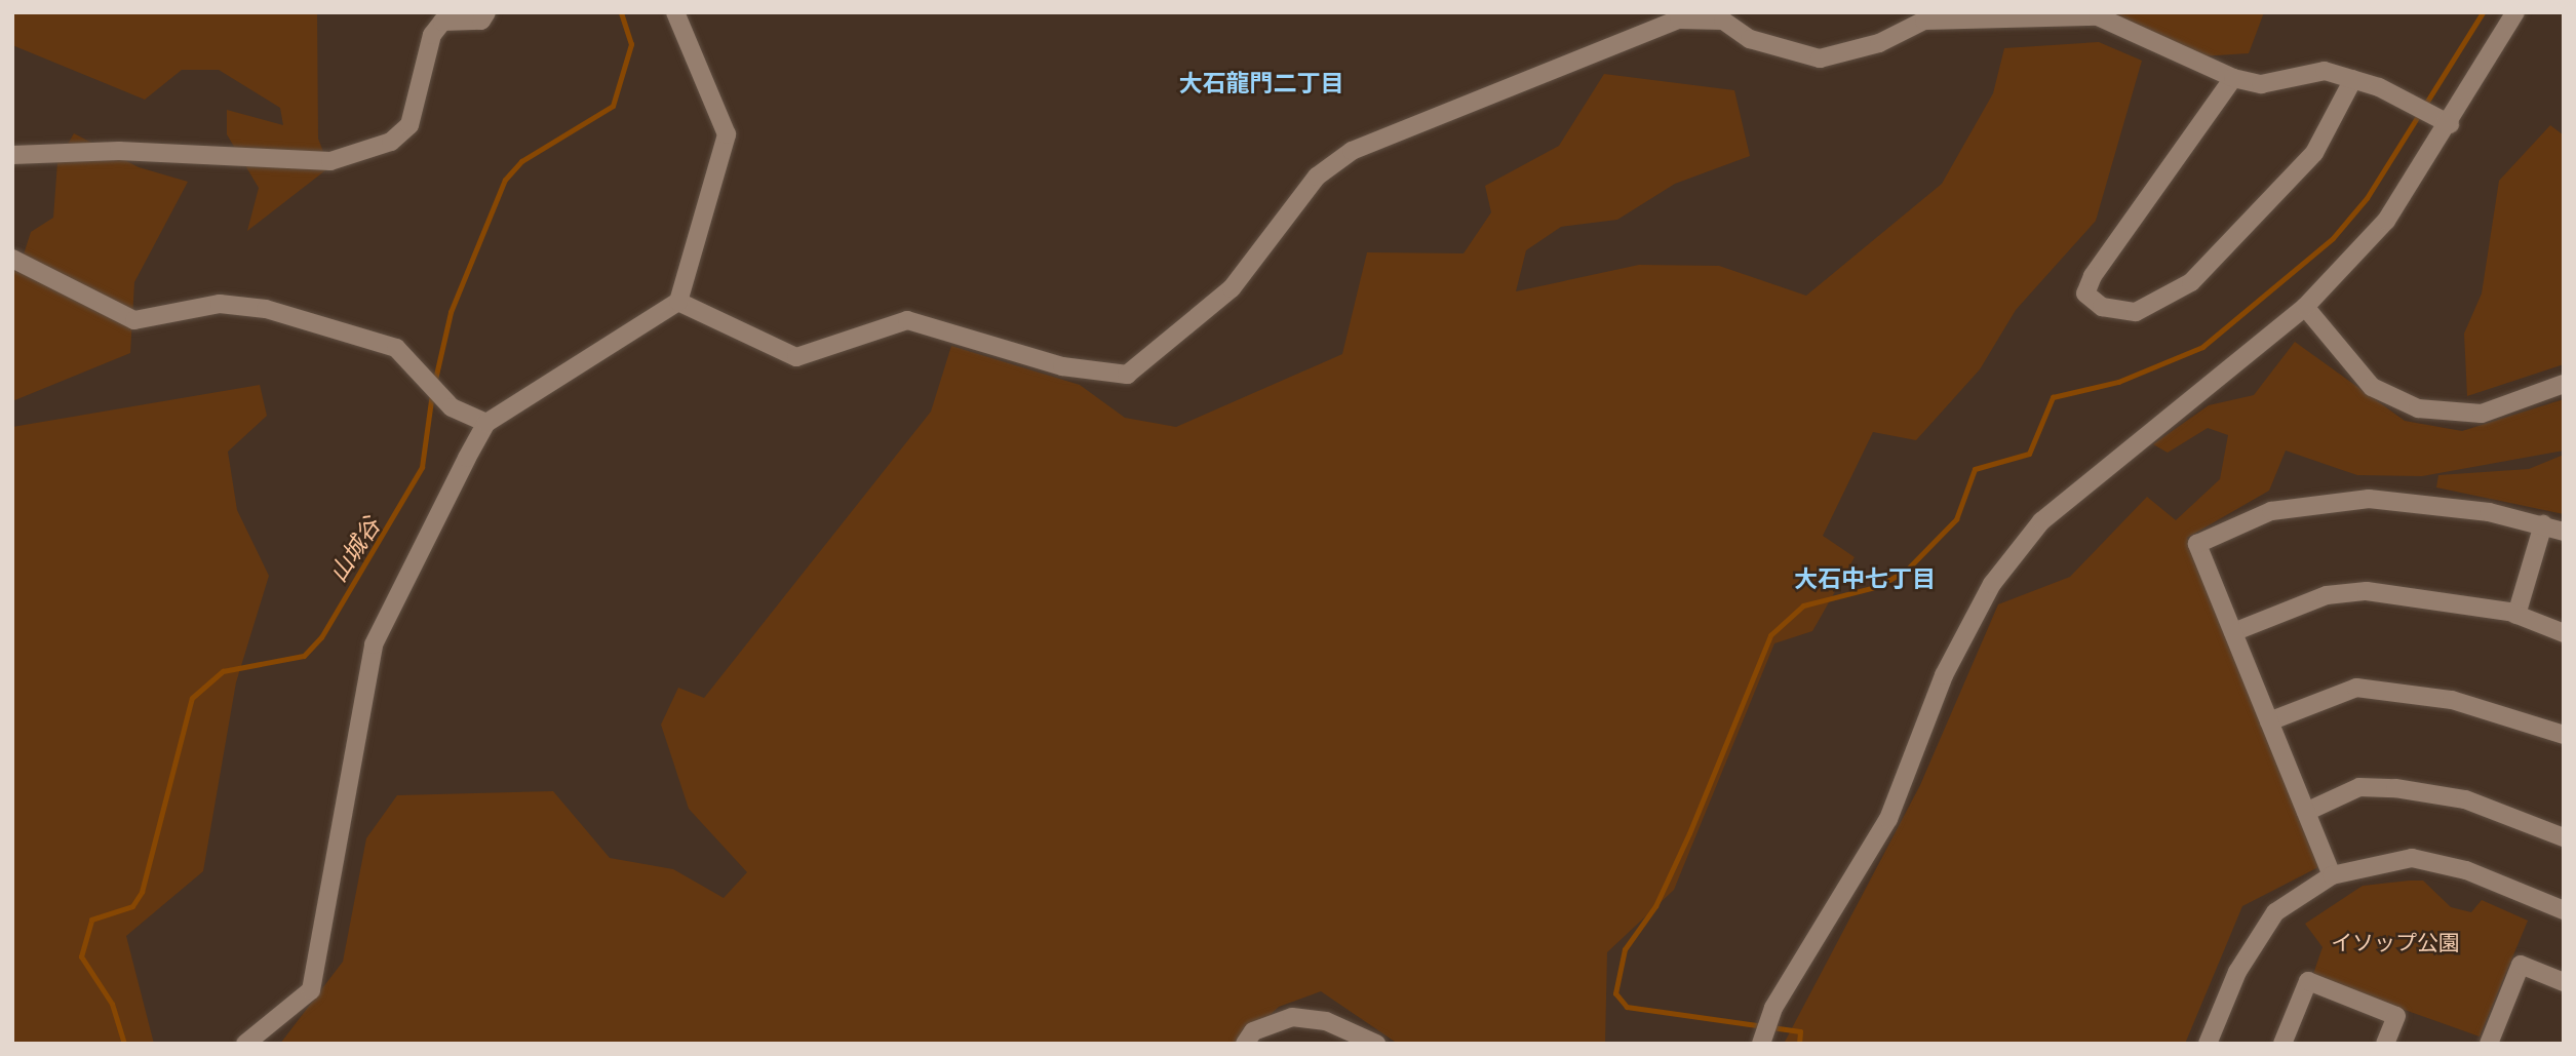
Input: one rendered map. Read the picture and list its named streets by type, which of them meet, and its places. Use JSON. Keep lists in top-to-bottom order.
{
  "districts": ["大石龍門二丁目", "大石中七丁目"],
  "water": ["山城谷"],
  "parks": ["イソップ公園"]
}
